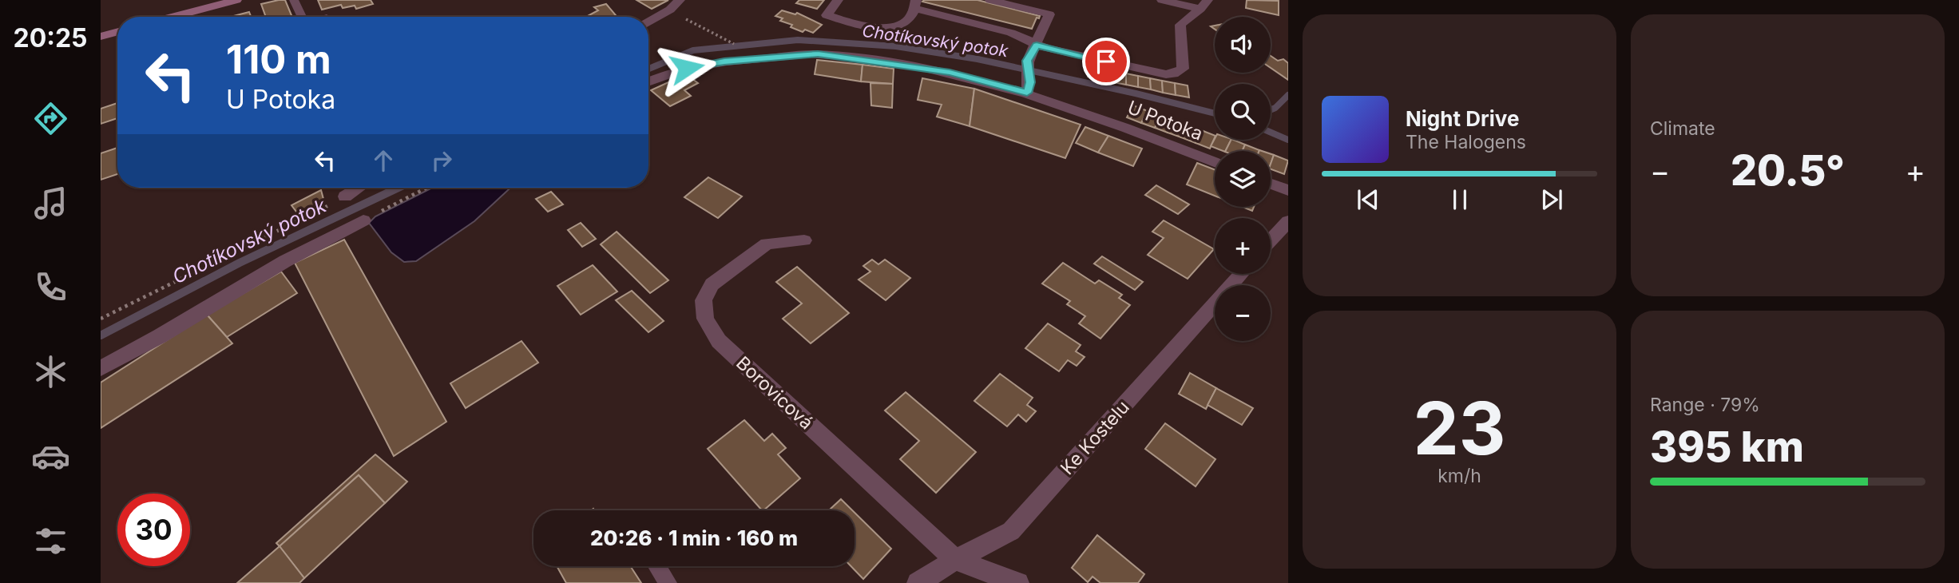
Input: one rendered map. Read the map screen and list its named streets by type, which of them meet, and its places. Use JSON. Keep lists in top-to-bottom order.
{
  "streets": {
    "street": ["U Potoka", "Borovicová", "Ke Kostelu"]
  },
  "crossings": [
    ["Borovicová", "Ke Kostelu"]
  ],
  "water": ["Chotíkovský potok"],
  "page": {
    "tabs": "20:25",
    "tile": [
      "Climate",
      ["23", "km/h"],
      ["Range · 79%", "395 km"]
    ],
    "map_buttons": ["+", "−"],
    "turn": ["110 m", "U Potoka"],
    "song": ["Night Drive", "The Halogens"],
    "heat": ["−", "20.5°", "+"],
    "limit": "30",
    "trip": "20:26 · 1 min · 160 m"
  }
}
